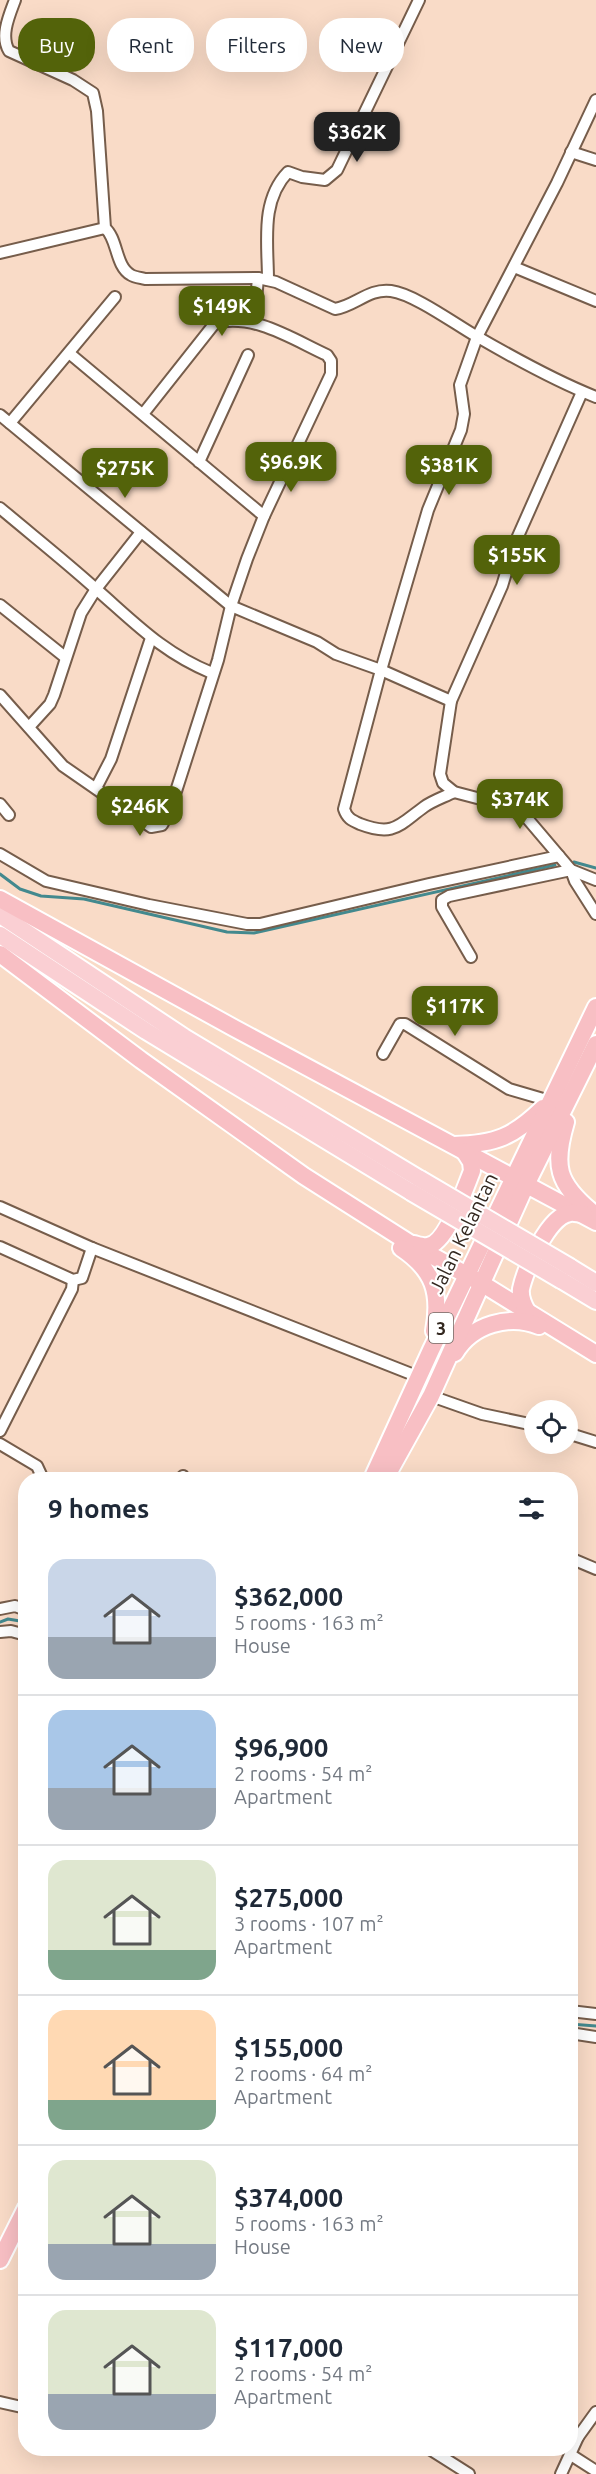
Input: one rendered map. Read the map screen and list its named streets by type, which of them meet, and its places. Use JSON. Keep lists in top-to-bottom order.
{
  "streets": {
    "highway": ["Jalan Kelantan", "3"]
  },
  "page": {
    "chip": [
      "Buy",
      "Rent",
      "Filters",
      "New"
    ],
    "price": [
      "$362K",
      "$149K",
      "$96.9K",
      "$381K",
      "$275K",
      "$155K",
      "$374K",
      "$246K",
      "$117K"
    ],
    "heading": "9 homes",
    "list": [
      {
        "name": "$362,000",
        "note": "5 rooms · 163 m² · House"
      },
      {
        "name": "$96,900",
        "note": "2 rooms · 54 m² · Apartment"
      },
      {
        "name": "$275,000",
        "note": "3 rooms · 107 m² · Apartment"
      },
      {
        "name": "$155,000",
        "note": "2 rooms · 64 m² · Apartment"
      },
      {
        "name": "$374,000",
        "note": "5 rooms · 163 m² · House"
      },
      {
        "name": "$117,000",
        "note": "2 rooms · 54 m² · Apartment"
      }
    ]
  }
}
